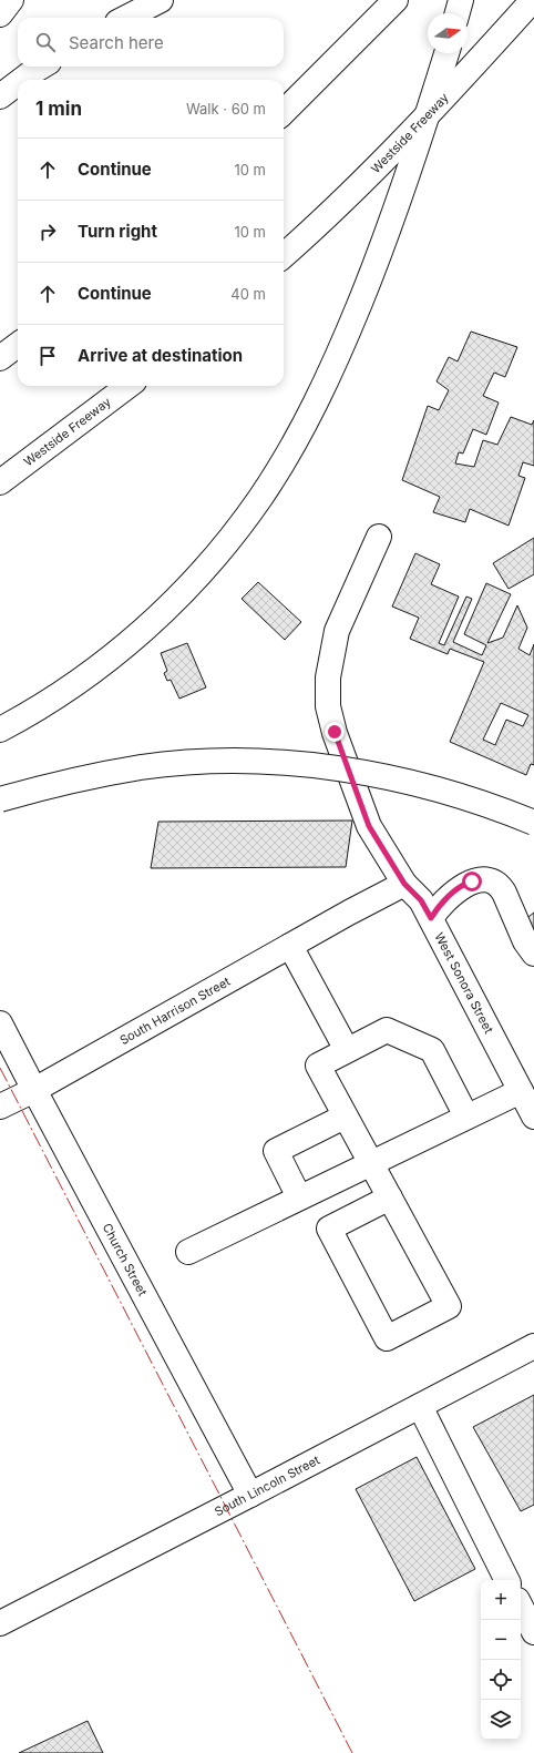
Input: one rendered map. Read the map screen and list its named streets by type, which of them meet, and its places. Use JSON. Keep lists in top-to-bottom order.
{
  "streets": {
    "main road": [
      "Westside Freeway",
      "West Sonora Street",
      "South Harrison Street",
      "Church Street",
      "South Lincoln Street"
    ]
  },
  "crossings": [
    ["West Sonora Street", "South Harrison Street"],
    ["South Harrison Street", "Church Street"],
    ["Church Street", "South Lincoln Street"]
  ],
  "north": "right",
  "page": {
    "search": "Search here",
    "heading": ["1 min", "Walk · 60 m"],
    "list": [
      ["Continue", "10 m"],
      ["Turn right", "10 m"],
      ["Continue", "40 m"],
      "Arrive at destination"
    ],
    "map_buttons": ["+", "−"]
  }
}
